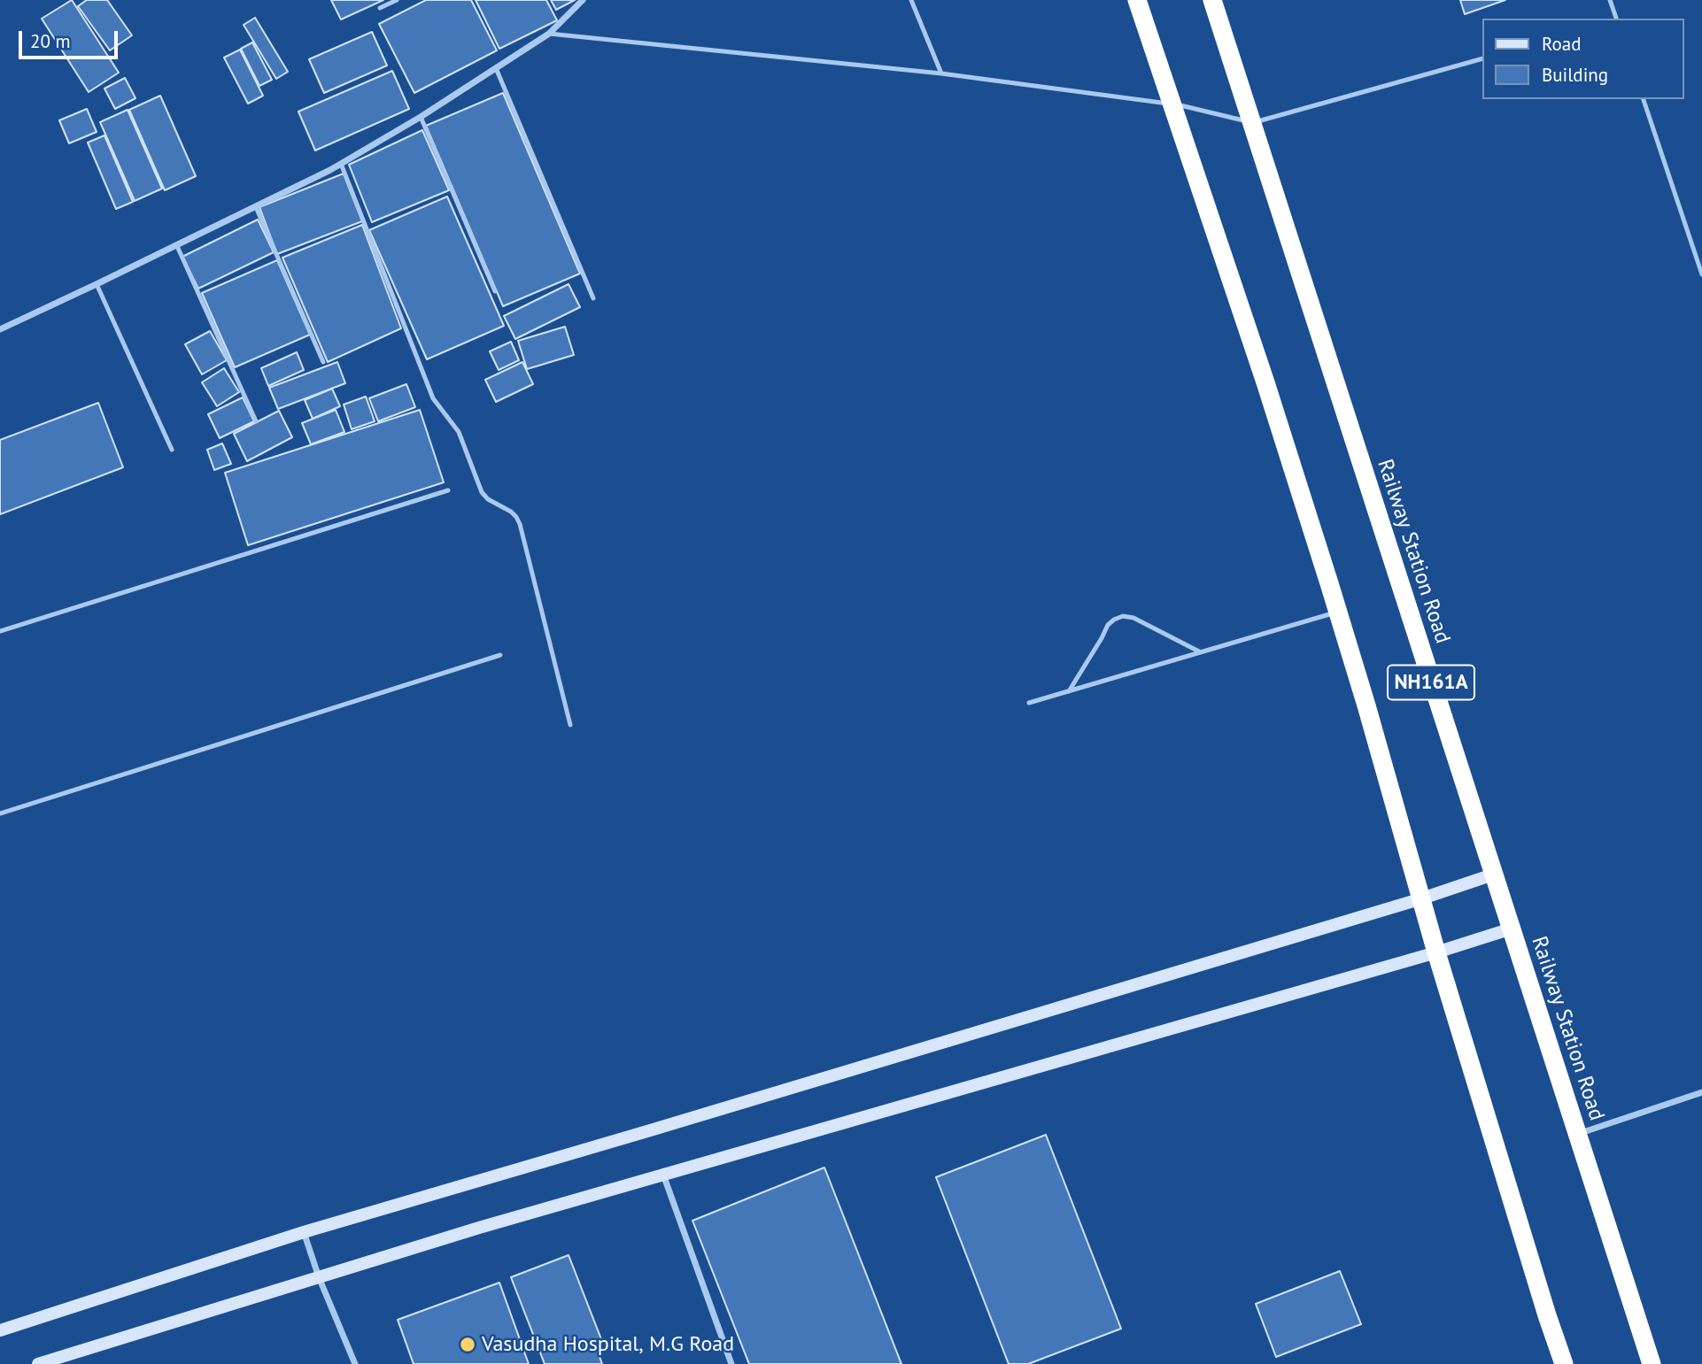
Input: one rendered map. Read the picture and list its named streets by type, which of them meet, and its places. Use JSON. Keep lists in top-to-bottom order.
{
  "streets": {
    "highway": ["Railway Station Road", "NH161A"]
  },
  "places": ["Vasudha Hospital, M.G Road"],
  "legend": ["Road", "Building"],
  "scale_bar": "20 m"
}
